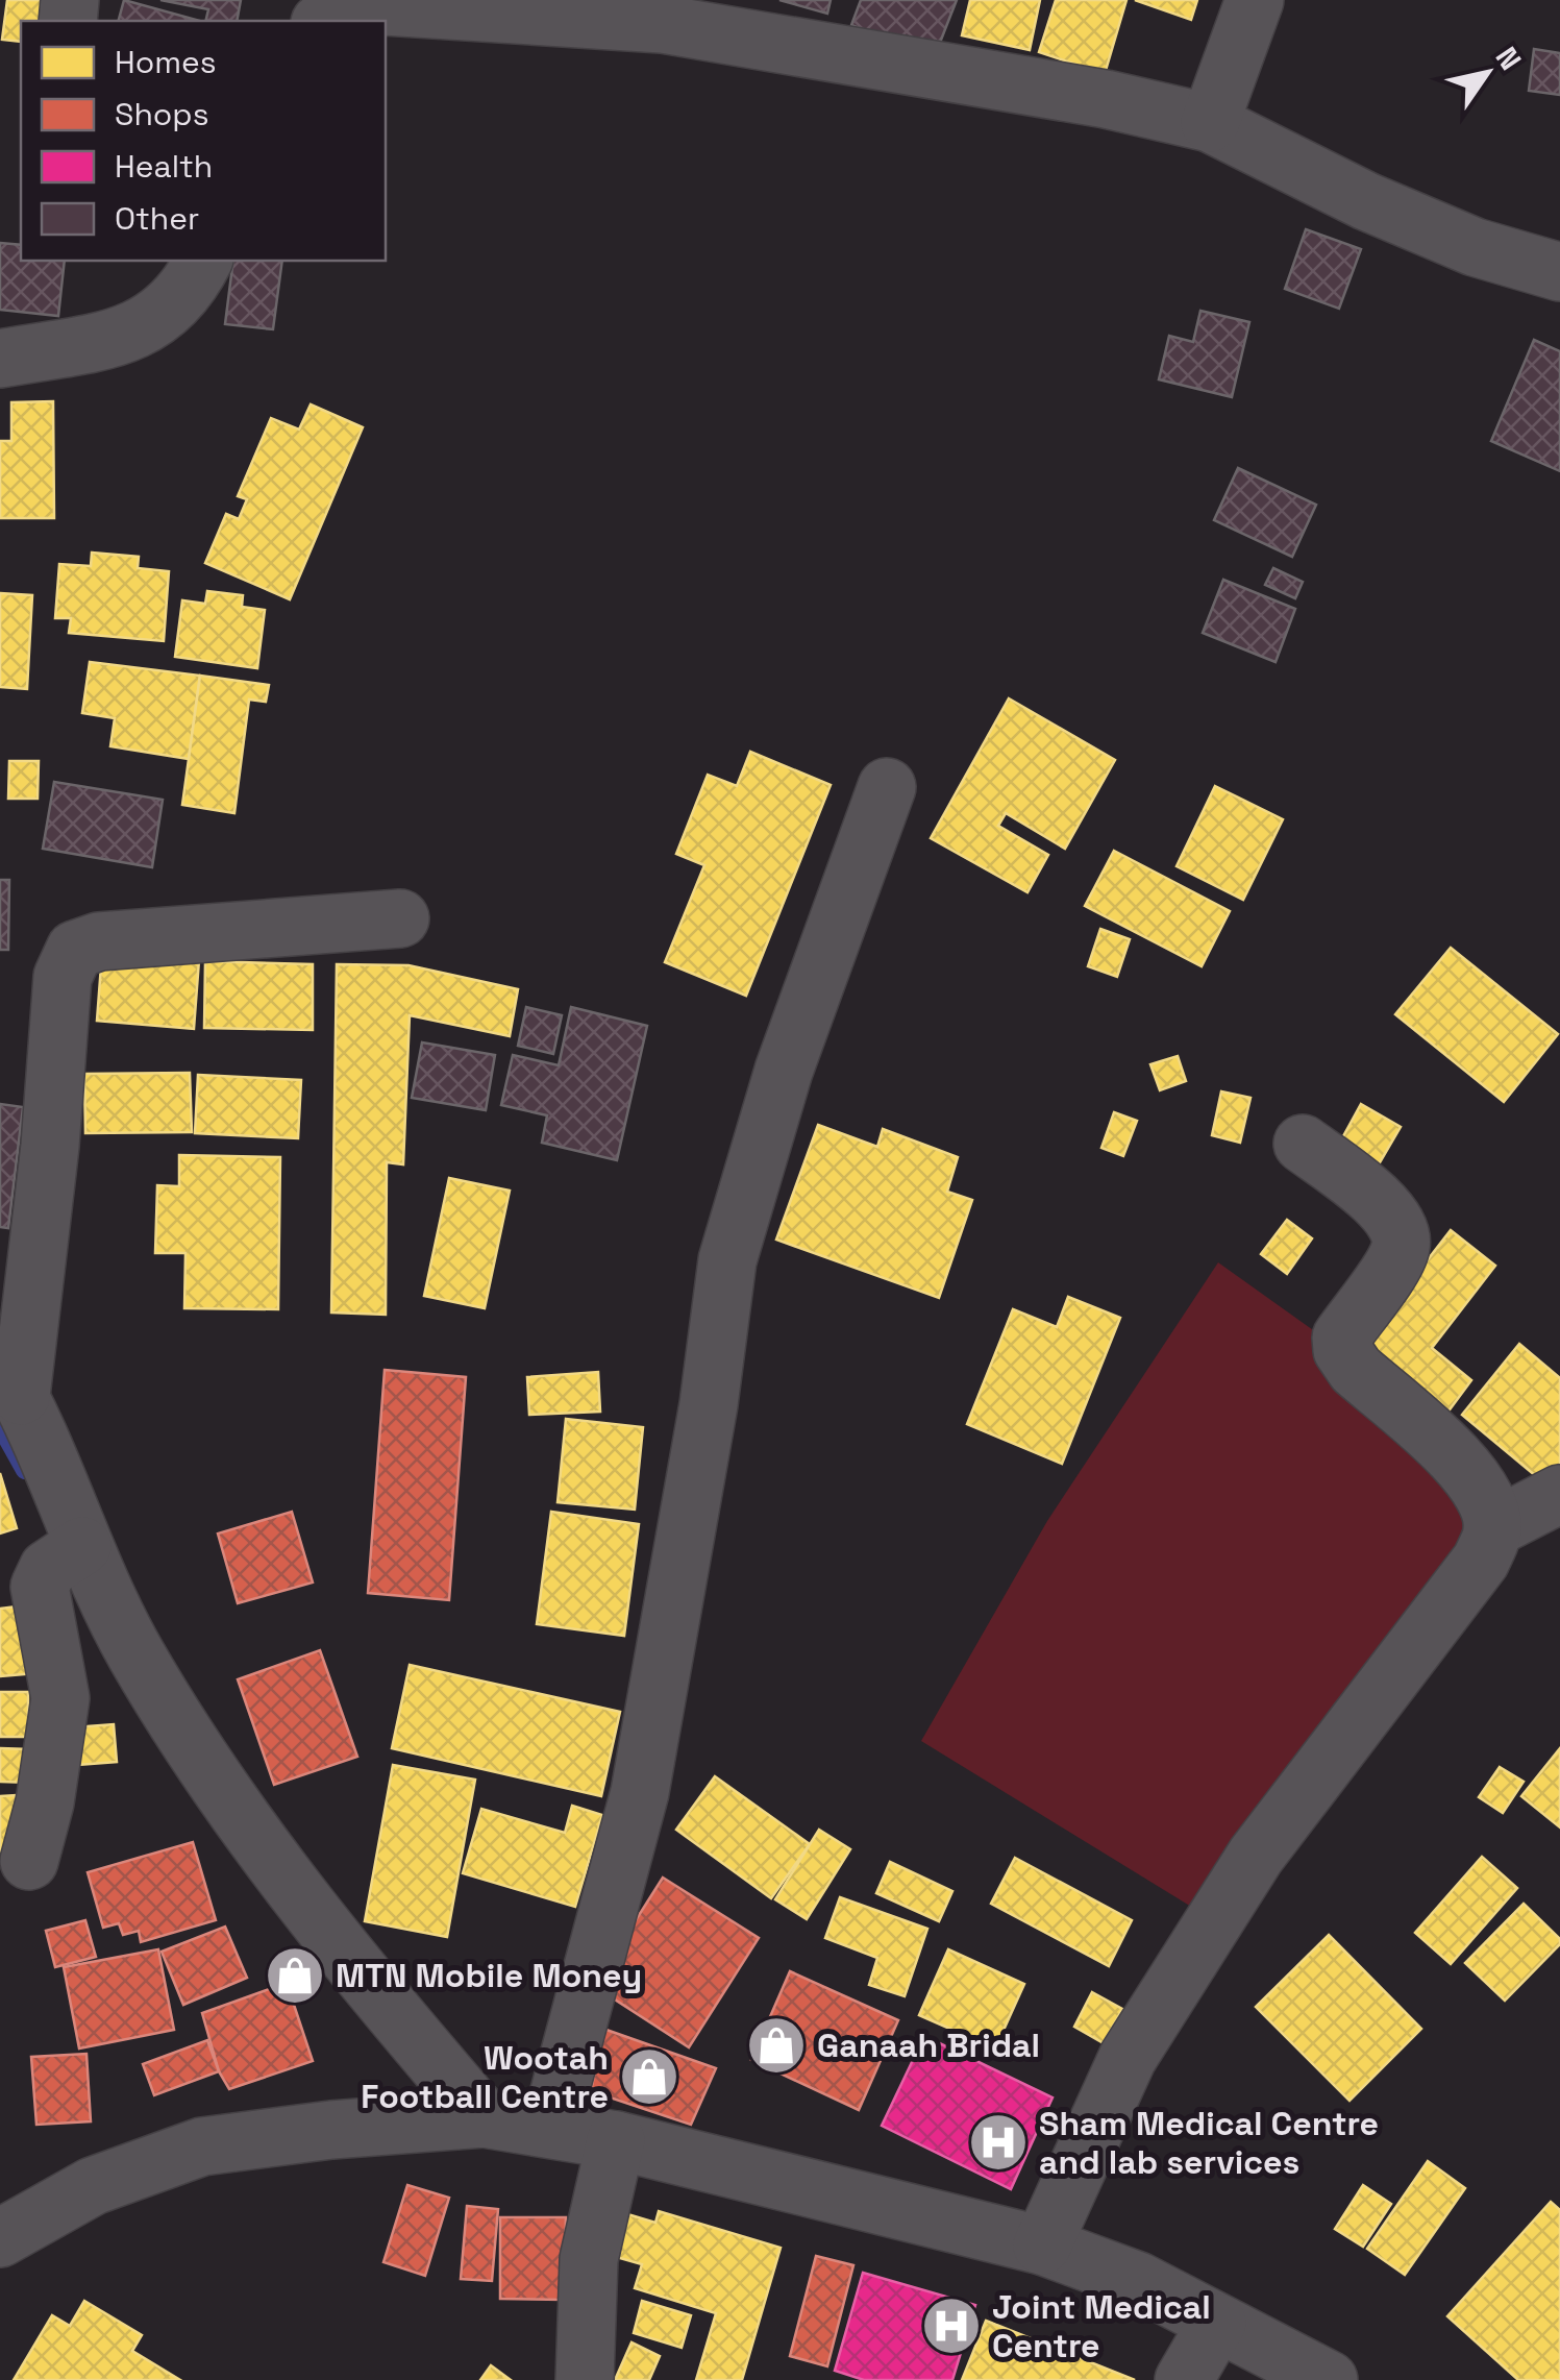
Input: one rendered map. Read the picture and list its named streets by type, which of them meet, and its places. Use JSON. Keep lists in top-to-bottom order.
{
  "places": {
    "shop": ["MTN Mobile Money", "Ganaah Bridal", "Wootah Football Centre"],
    "hospital": ["Sham Medical Centre and lab services", "Joint Medical Centre"]
  },
  "legend": [
    "Homes",
    "Shops",
    "Health",
    "Other"
  ],
  "north": "top right"
}
